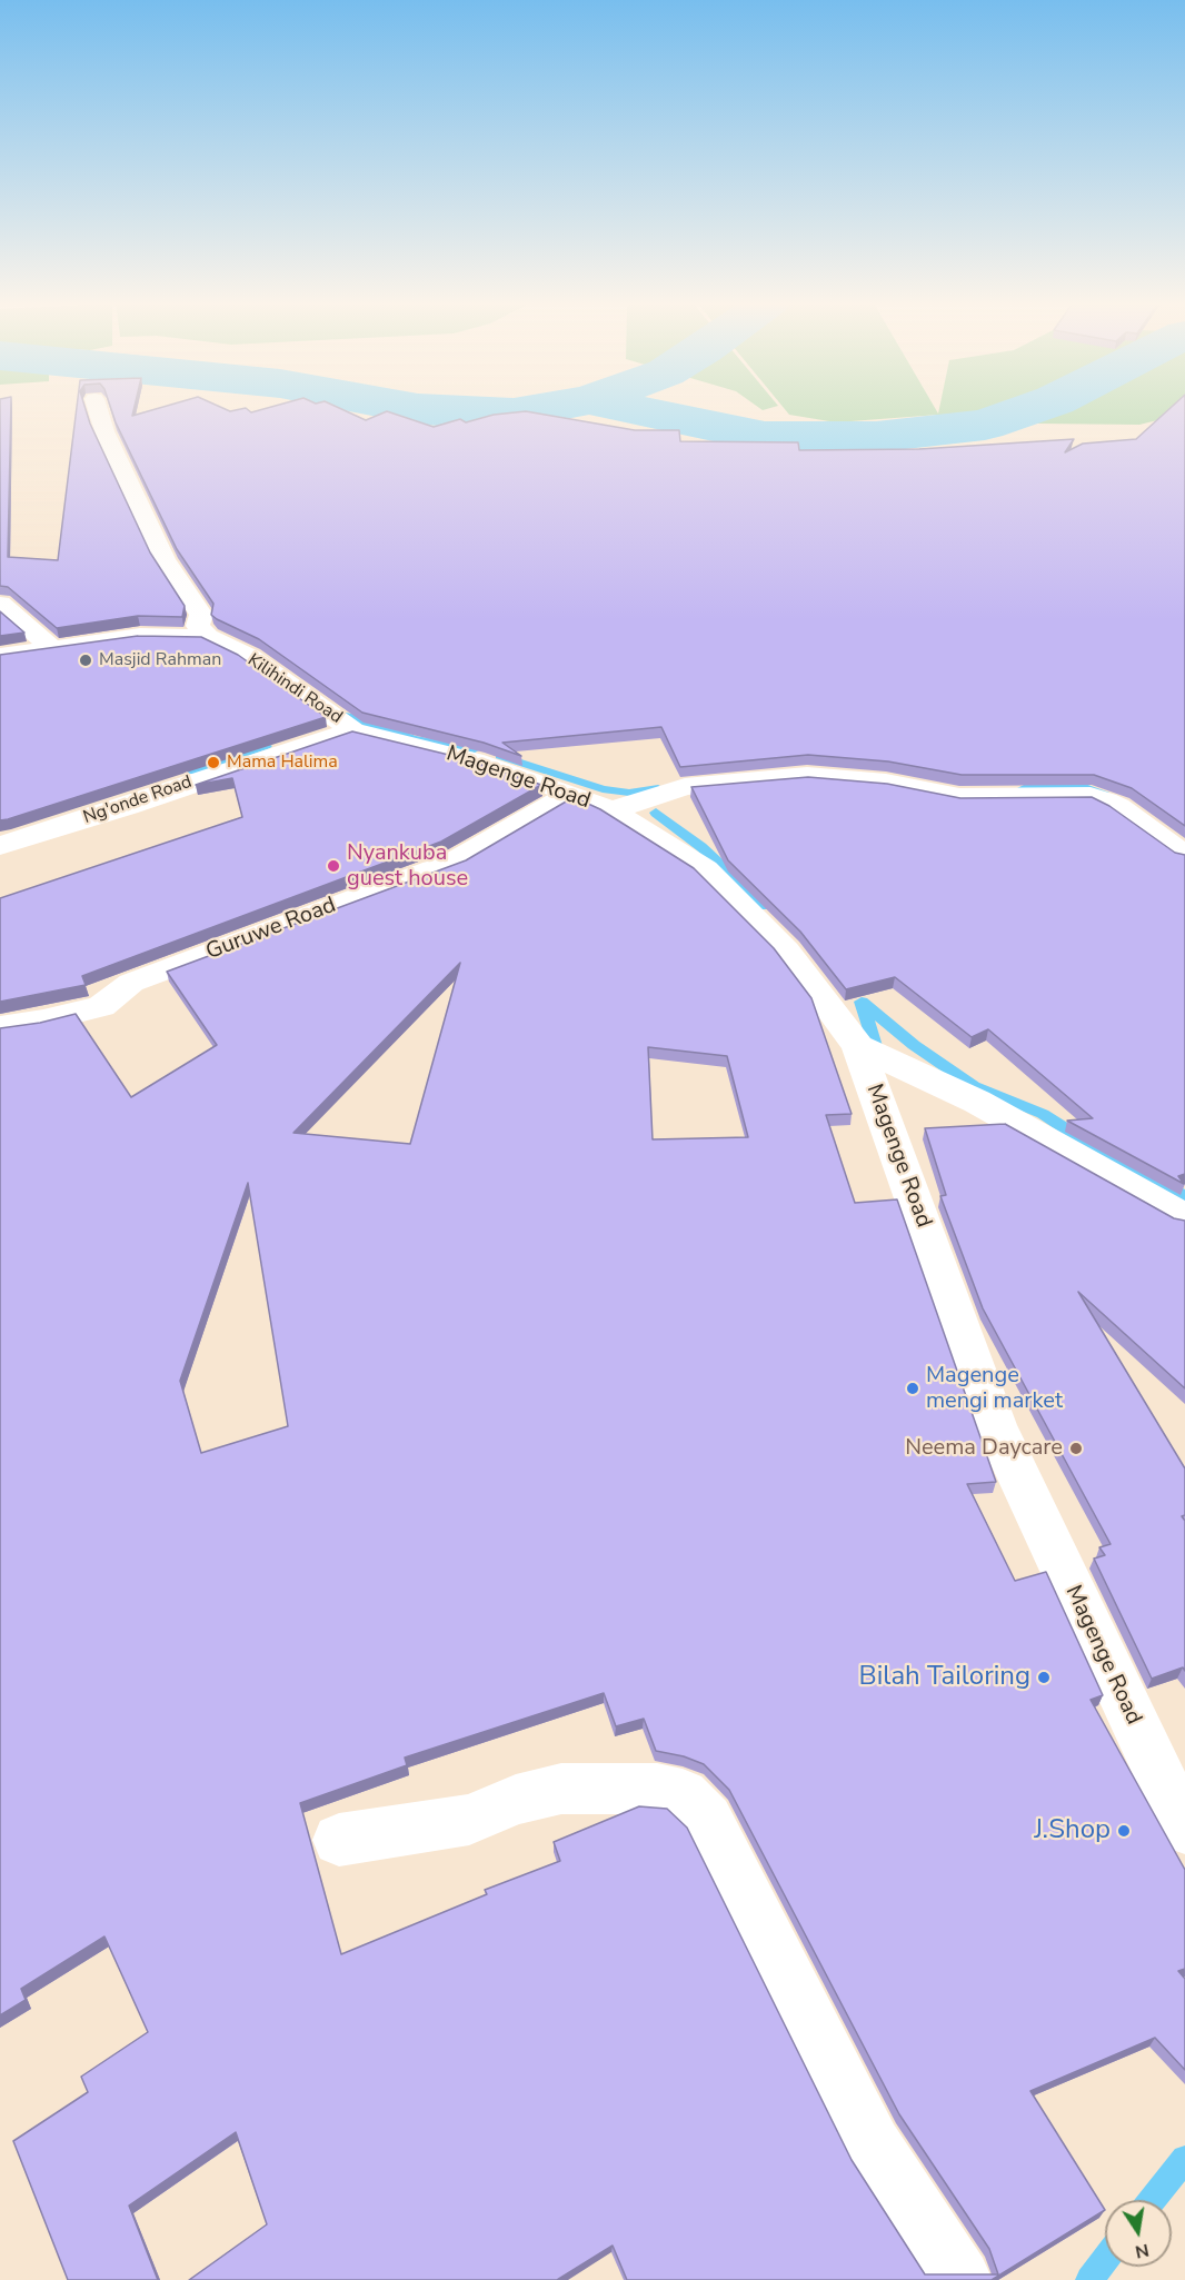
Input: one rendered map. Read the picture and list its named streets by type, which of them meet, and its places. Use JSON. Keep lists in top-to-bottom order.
{
  "streets": {
    "street": [
      "Kilihindi Road",
      "Magenge Road",
      "Ng'onde Road",
      "Guruwe Road"
    ]
  },
  "crossings": [
    ["Kilihindi Road", "Magenge Road"],
    ["Kilihindi Road", "Ng'onde Road"],
    ["Magenge Road", "Ng'onde Road"],
    ["Magenge Road", "Guruwe Road"]
  ],
  "places": [
    "Masjid Rahman",
    "Mama Halima",
    "Nyankuba guest house",
    "Magenge mengi market",
    "Neema Daycare",
    "Bilah Tailoring",
    "J.Shop"
  ],
  "north": "bottom"
}
